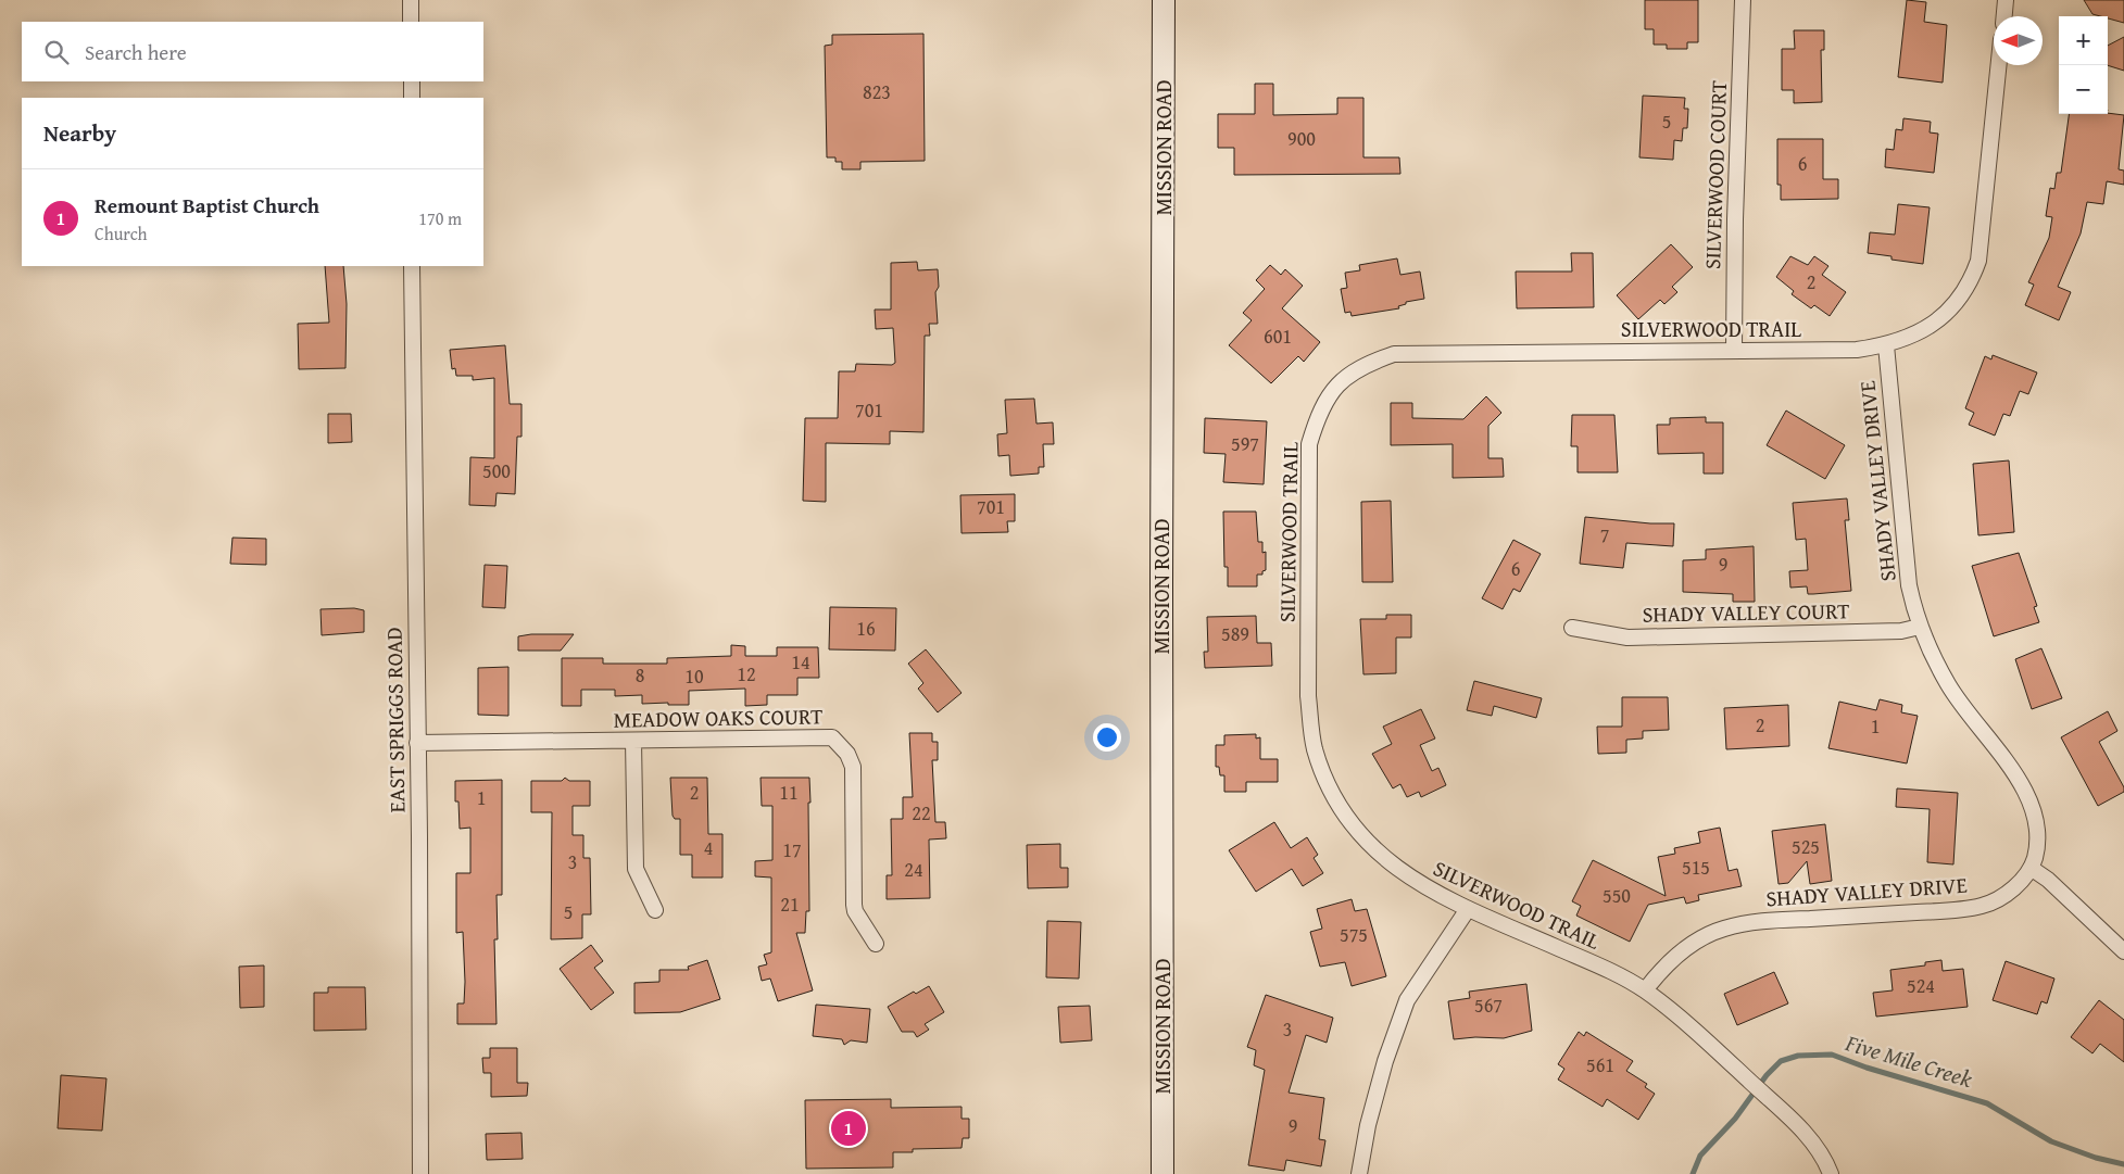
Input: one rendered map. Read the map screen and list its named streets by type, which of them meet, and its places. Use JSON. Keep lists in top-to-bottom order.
{
  "streets": {
    "street": [
      "MISSION ROAD",
      "SILVERWOOD COURT",
      "SILVERWOOD TRAIL",
      "SHADY VALLEY DRIVE",
      "SHADY VALLEY COURT",
      "MEADOW OAKS COURT",
      "EAST SPRIGGS ROAD"
    ]
  },
  "crossings": [
    ["SILVERWOOD COURT", "SILVERWOOD TRAIL"],
    ["SILVERWOOD TRAIL", "SHADY VALLEY DRIVE"],
    ["SHADY VALLEY DRIVE", "SHADY VALLEY COURT"],
    ["MEADOW OAKS COURT", "EAST SPRIGGS ROAD"]
  ],
  "water": ["Five Mile Creek"],
  "house_numbers": [
    "823",
    "5",
    "900",
    "6",
    "2",
    "601",
    "701",
    "597",
    "500",
    "701",
    "7",
    "9",
    "6",
    "16",
    "589",
    "14",
    "12",
    "8",
    "10",
    "2",
    "1",
    "2",
    "11",
    "1",
    "22",
    "525",
    "4",
    "17",
    "3",
    "515",
    "24",
    "550",
    "21",
    "5",
    "575",
    "524",
    "567",
    "3",
    "561",
    "9"
  ],
  "north": "left",
  "page": {
    "map_buttons": ["+", "−"],
    "search": "Search here",
    "heading": "Nearby",
    "list": [
      {
        "mark": "1",
        "name": "Remount Baptist Church",
        "note": "Church",
        "value": "170 m"
      }
    ],
    "pins": "1"
  }
}
